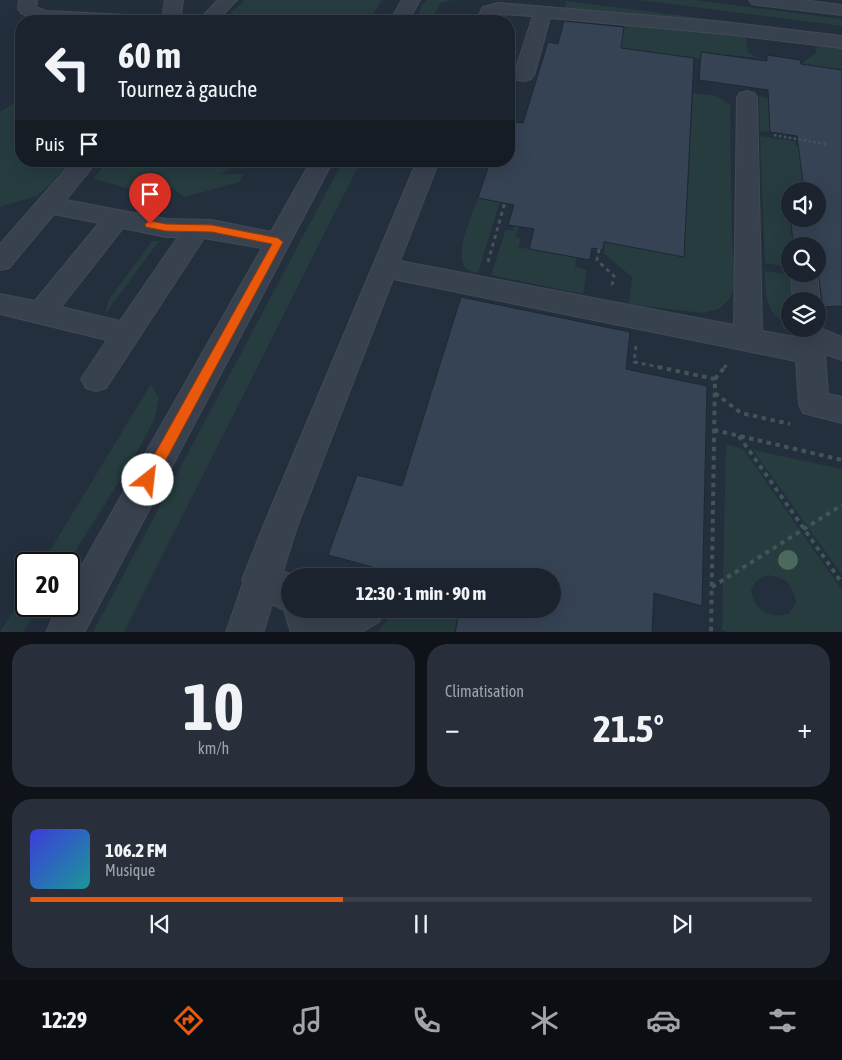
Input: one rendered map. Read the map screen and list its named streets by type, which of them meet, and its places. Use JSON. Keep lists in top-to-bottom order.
{
  "page": {
    "turn": ["60 m", "Tournez à gauche"],
    "then": "Puis",
    "limit": "20",
    "trip": "12:30 · 1 min · 90 m",
    "tile": [
      ["10", "km/h"],
      "Climatisation"
    ],
    "heat": ["−", "21.5°", "+"],
    "song": ["106.2 FM", "Musique"],
    "tabs": "12:29"
  }
}
